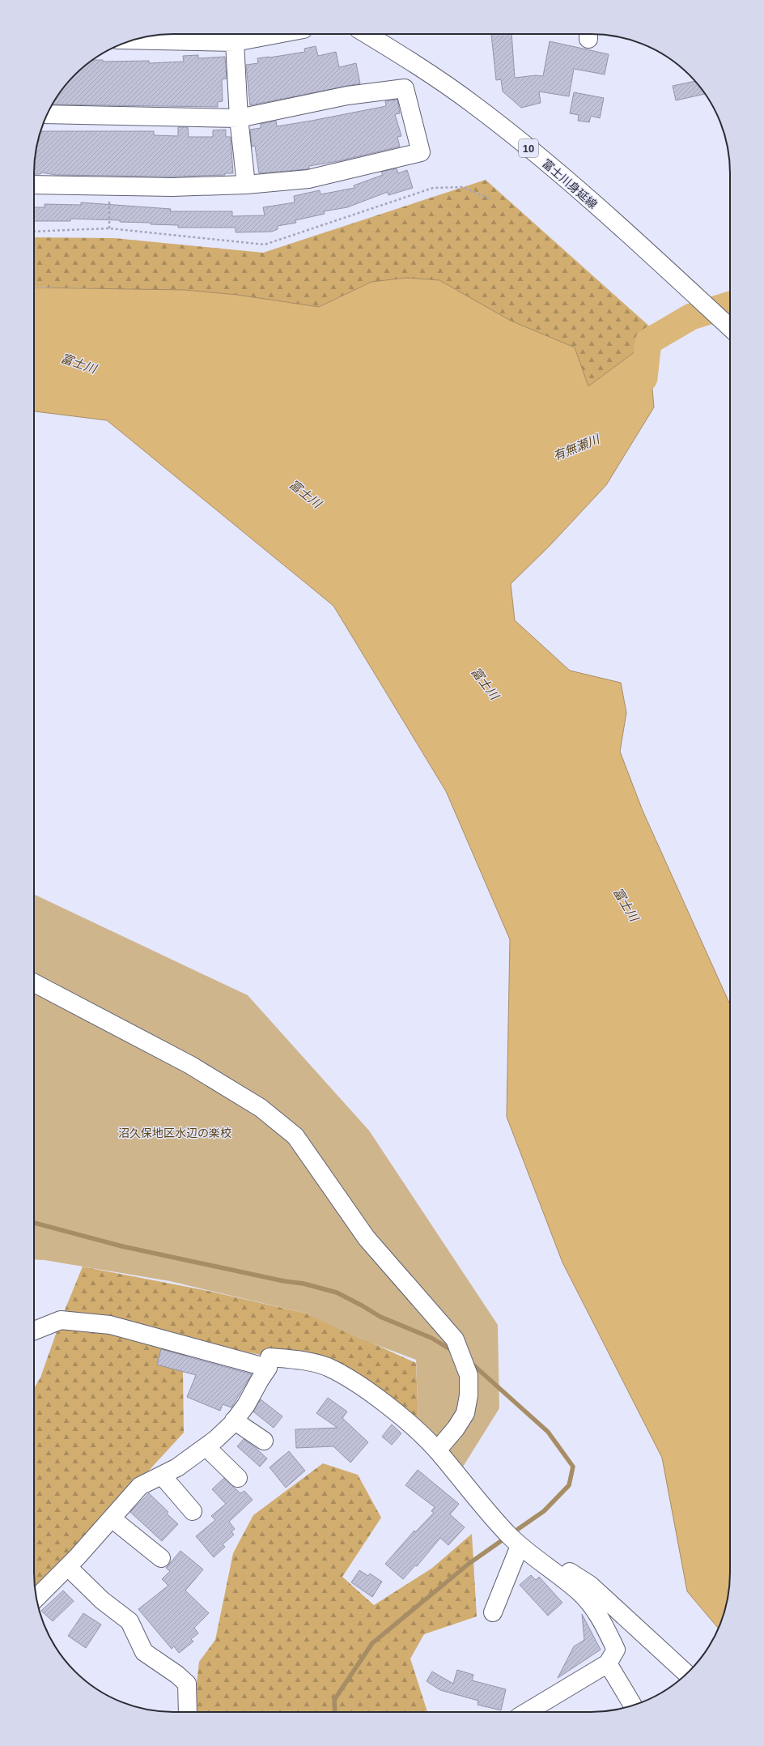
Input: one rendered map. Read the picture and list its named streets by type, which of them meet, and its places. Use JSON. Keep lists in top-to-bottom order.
{
  "streets": {
    "street": ["10", "富士川身延線"]
  },
  "water": ["富士川", "有無瀬川"],
  "parks": ["沼久保地区水辺の楽校"]
}
